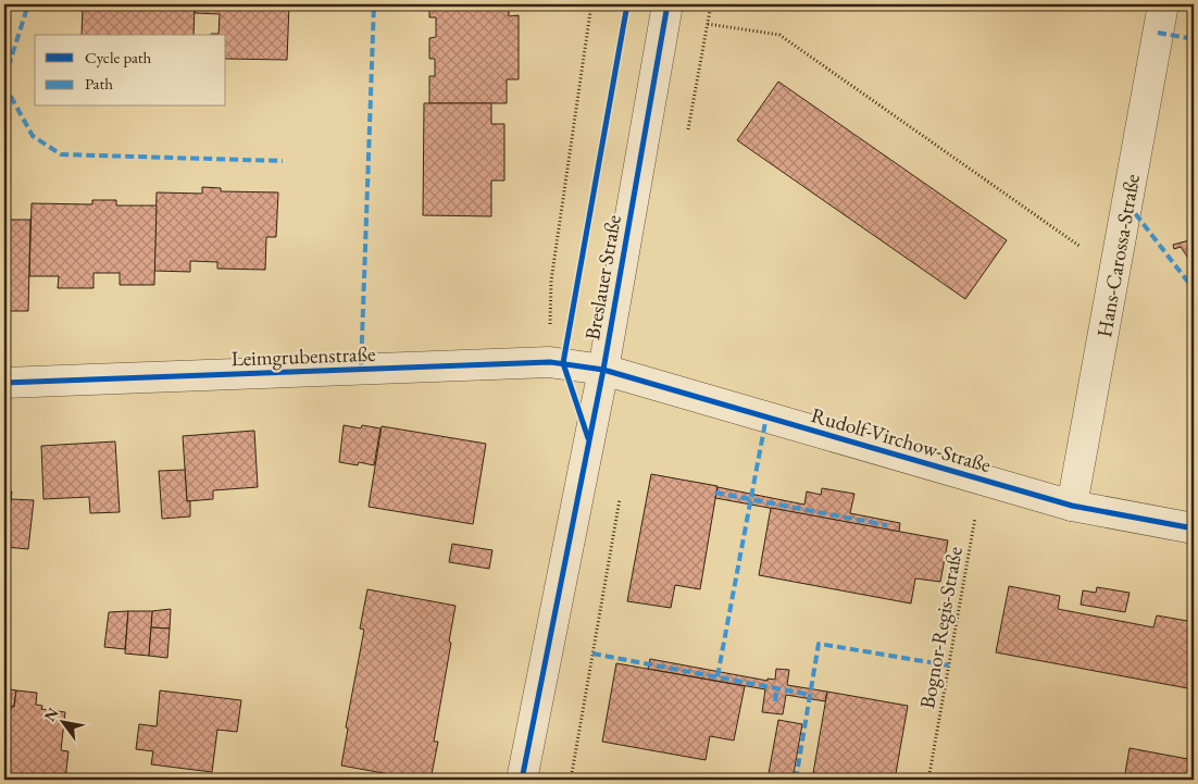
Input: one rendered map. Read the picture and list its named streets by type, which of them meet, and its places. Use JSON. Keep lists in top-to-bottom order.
{
  "streets": {
    "street": [
      "Hans-Carossa-Straße",
      "Breslauer Straße",
      "Leimgrubenstraße",
      "Rudolf-Virchow-Straße"
    ],
    "path": ["Bognor-Regis-Straße"]
  },
  "crossings": [
    ["Hans-Carossa-Straße", "Rudolf-Virchow-Straße"],
    ["Breslauer Straße", "Leimgrubenstraße"],
    ["Breslauer Straße", "Rudolf-Virchow-Straße"],
    ["Leimgrubenstraße", "Rudolf-Virchow-Straße"],
    ["Rudolf-Virchow-Straße", "Bognor-Regis-Straße"]
  ],
  "legend": ["Cycle path", "Path"],
  "north": "top left"
}
